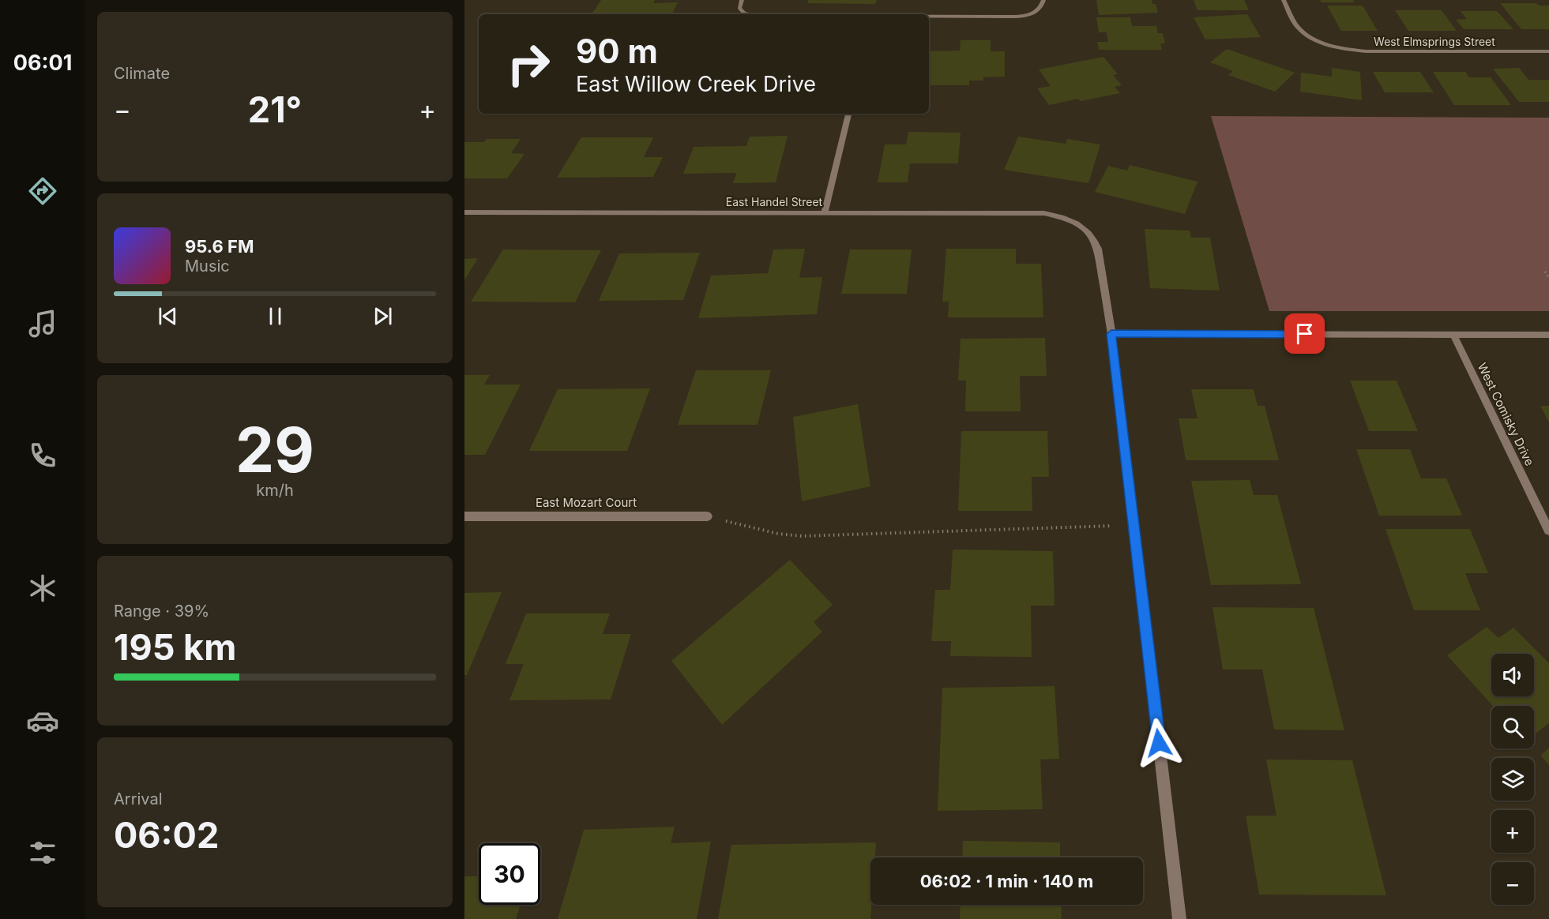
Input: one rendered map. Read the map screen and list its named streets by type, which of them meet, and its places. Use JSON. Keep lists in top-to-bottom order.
{
  "streets": {
    "street": [
      "West Elmsprings Street",
      "East Handel Street",
      "West Comisky Drive",
      "East Mozart Court"
    ]
  },
  "page": {
    "tabs": "06:01",
    "tile": [
      "Climate",
      ["29", "km/h"],
      ["Range · 39%", "195 km"],
      ["Arrival", "06:02"]
    ],
    "turn": ["90 m", "East Willow Creek Drive"],
    "heat": ["−", "21°", "+"],
    "song": ["95.6 FM", "Music"],
    "map_buttons": ["+", "−"],
    "limit": "30",
    "trip": "06:02 · 1 min · 140 m"
  }
}
